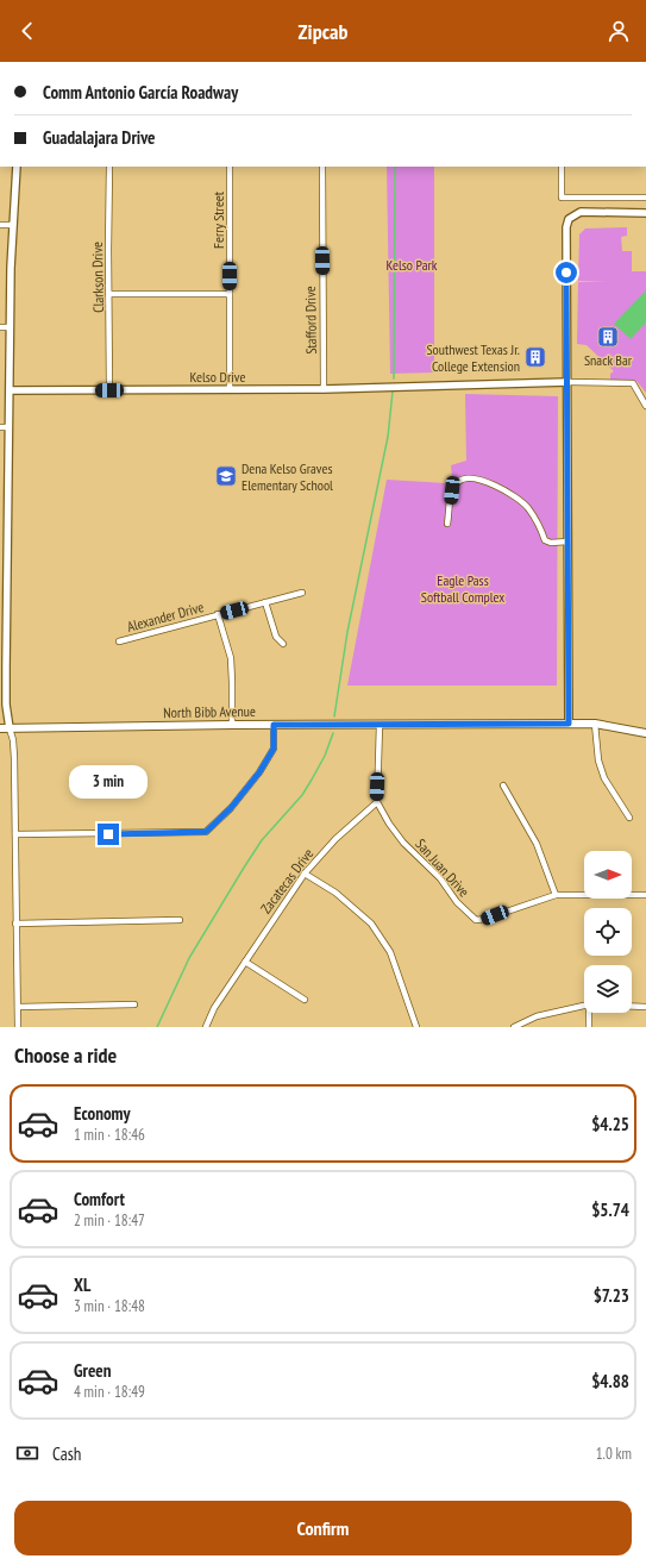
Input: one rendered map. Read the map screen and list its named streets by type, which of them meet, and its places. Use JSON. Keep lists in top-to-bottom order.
{
  "streets": {
    "main road": ["North Bibb Avenue"],
    "street": [
      "Ferry Street",
      "Clarkson Drive",
      "Stafford Drive",
      "Kelso Drive",
      "Alexander Drive",
      "San Juan Drive",
      "Zacatecas Drive"
    ]
  },
  "crossings": [
    ["Ferry Street", "Kelso Drive"],
    ["Clarkson Drive", "Kelso Drive"],
    ["Stafford Drive", "Kelso Drive"],
    ["San Juan Drive", "Zacatecas Drive"]
  ],
  "parks": ["Kelso Park", "Eagle Pass Softball Complex"],
  "places": {
    "building": ["Snack Bar", "Southwest Texas Jr. College Extension"],
    "school or university": ["Dena Kelso Graves Elementary School"]
  },
  "north": "right",
  "page": {
    "header": "Zipcab",
    "banner": ["Comm Antonio García Roadway", "Guadalajara Drive"],
    "bubble": "3 min",
    "heading": "Choose a ride",
    "list": [
      {
        "name": "Economy",
        "note": "1 min · 18:46",
        "value": "$4.25"
      },
      {
        "name": "Comfort",
        "note": "2 min · 18:47",
        "value": "$5.74"
      },
      {
        "name": "XL",
        "note": "3 min · 18:48",
        "value": "$7.23"
      },
      {
        "name": "Green",
        "note": "4 min · 18:49",
        "value": "$4.88"
      }
    ],
    "pay": ["Cash", "1.0 km"],
    "buttons": "Confirm"
  }
}
